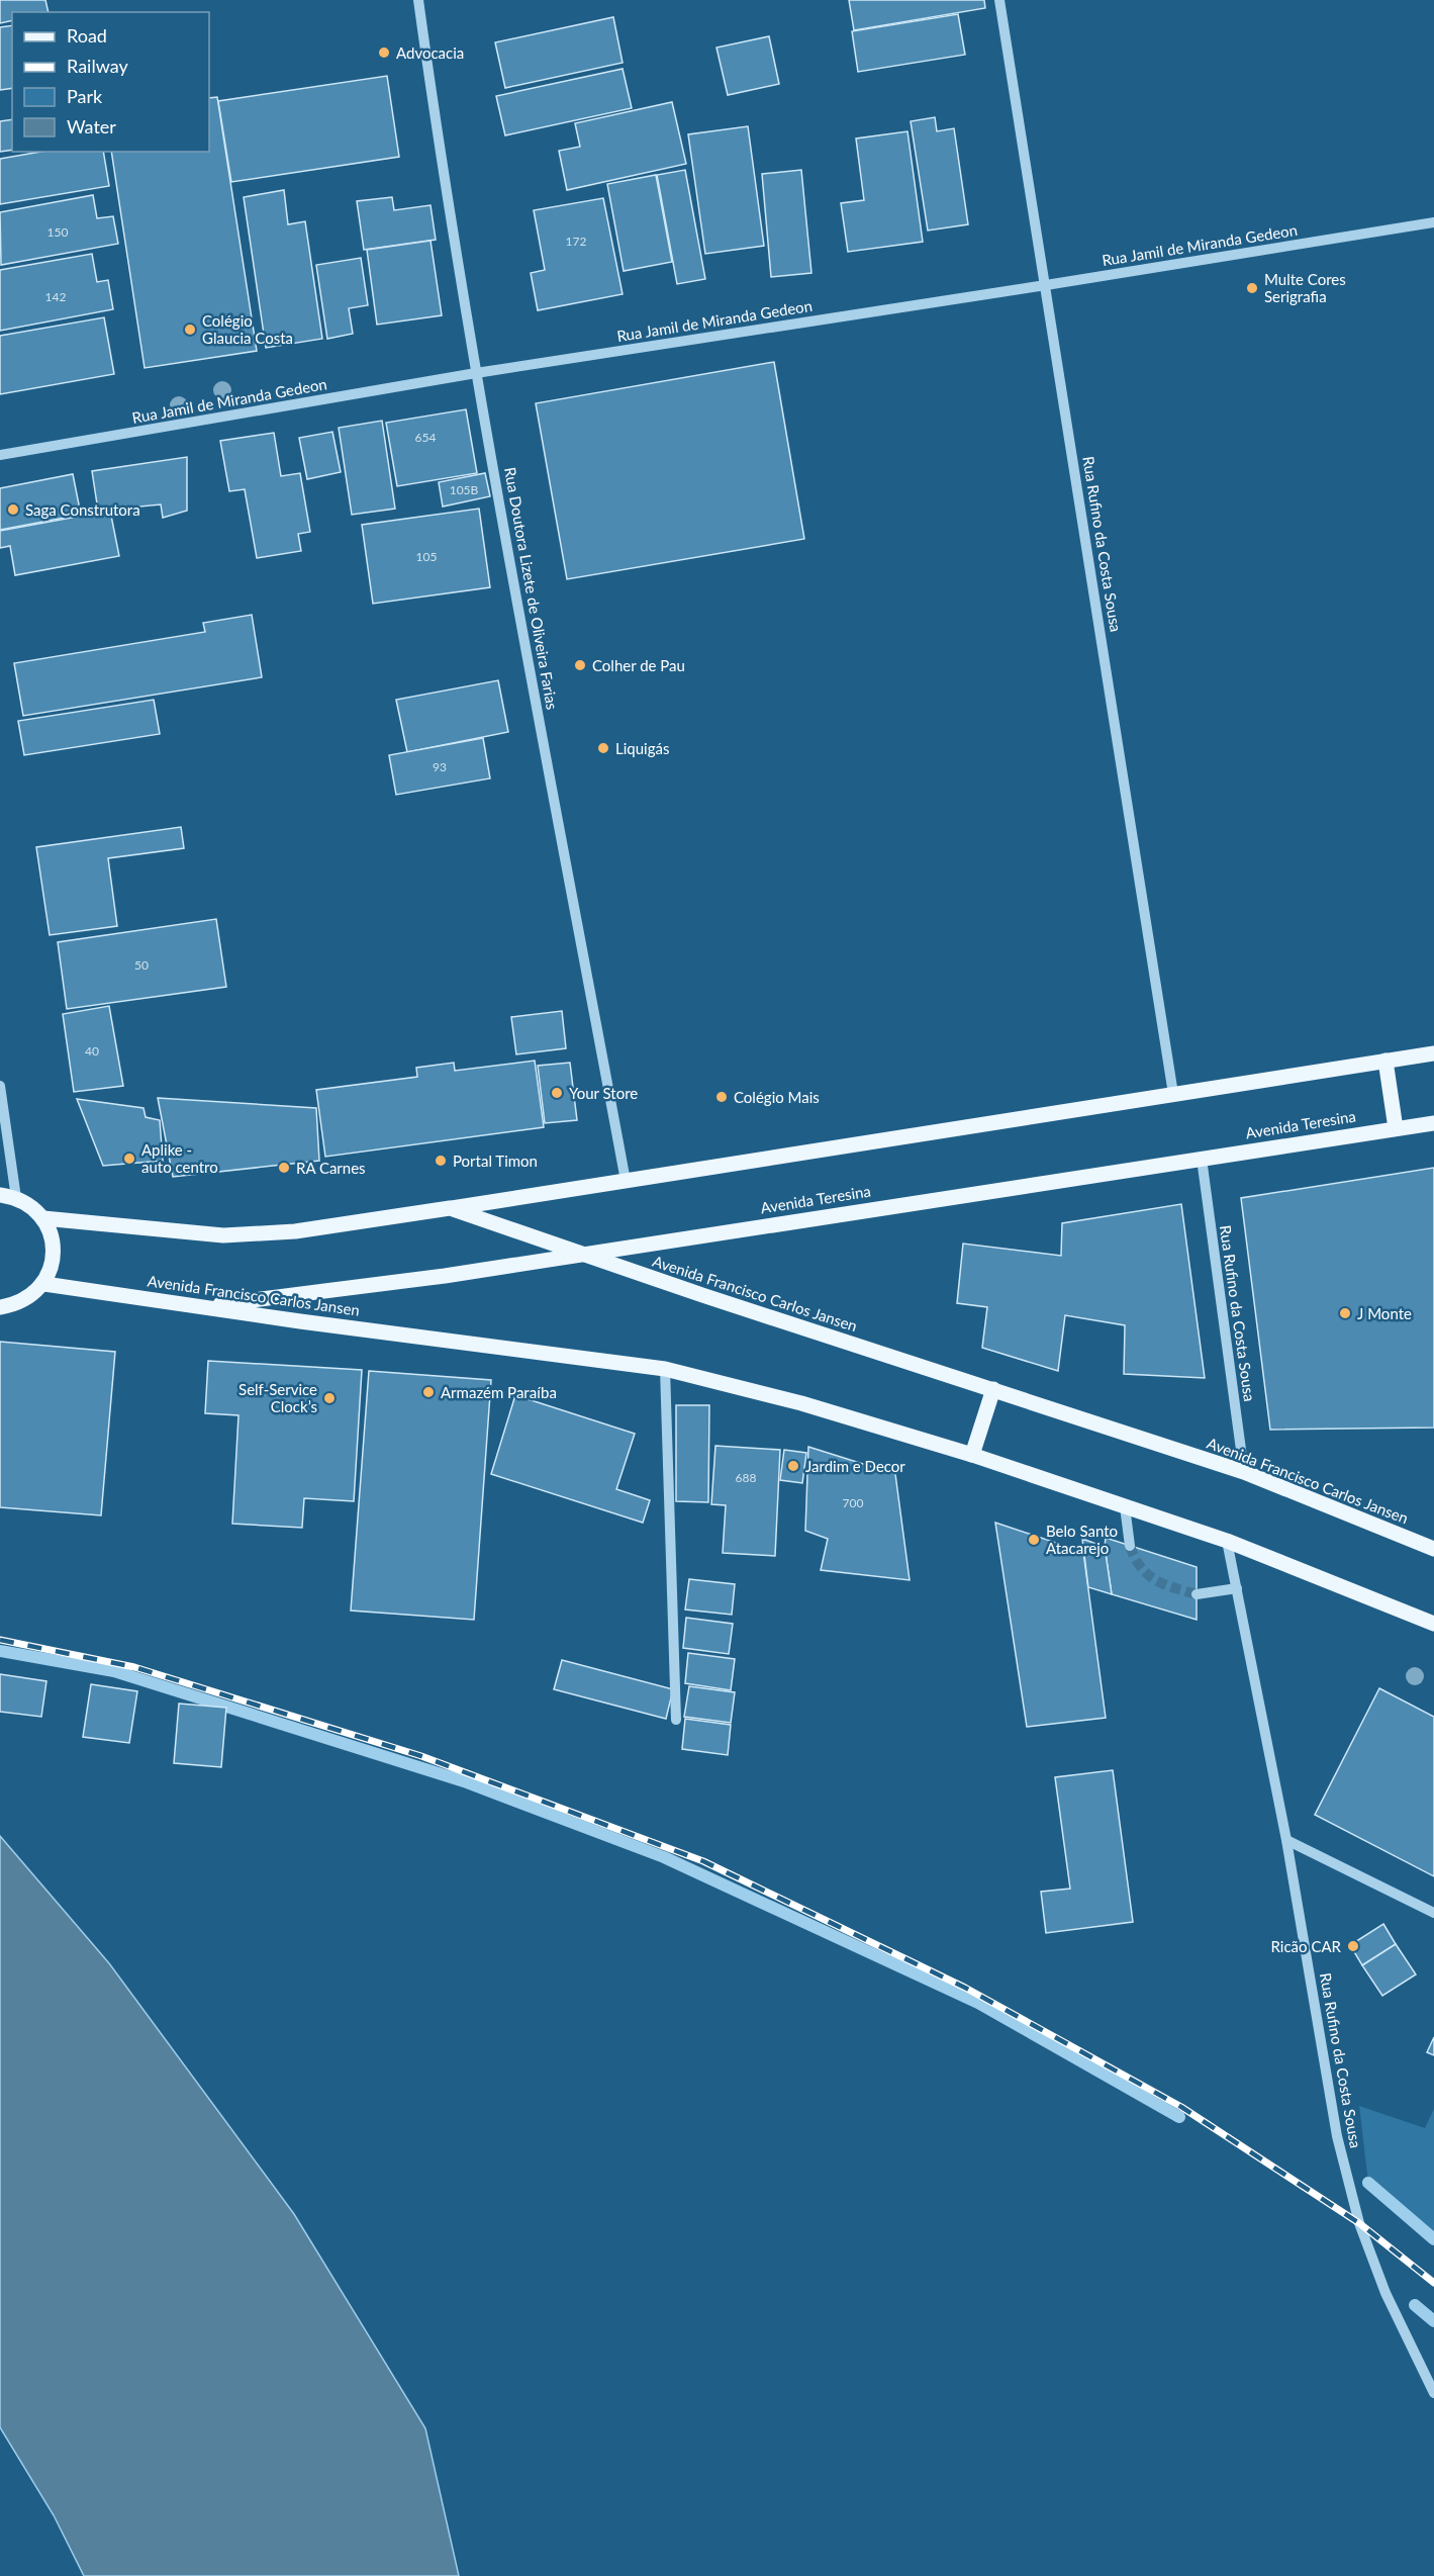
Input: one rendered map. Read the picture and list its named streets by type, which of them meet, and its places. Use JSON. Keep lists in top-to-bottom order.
{
  "streets": {
    "main road": ["Avenida Teresina", "Avenida Francisco Carlos Jansen"],
    "street": ["Rua Jamil de Miranda Gedeon", "Rua Rufino da Costa Sousa", "Rua Doutora Lizete de Oliveira Farias"]
  },
  "crossings": [
    ["Rua Jamil de Miranda Gedeon", "Rua Rufino da Costa Sousa"],
    ["Rua Jamil de Miranda Gedeon", "Rua Doutora Lizete de Oliveira Farias"],
    ["Rua Rufino da Costa Sousa", "Avenida Teresina"],
    ["Rua Rufino da Costa Sousa", "Avenida Francisco Carlos Jansen"],
    ["Avenida Teresina", "Avenida Francisco Carlos Jansen"]
  ],
  "places": [
    "Advocacia",
    "Multe Cores Serigrafia",
    "Colégio Glaucia Costa",
    "Saga Construtora",
    "Colher de Pau",
    "Liquigás",
    "Your Store",
    "Colégio Mais",
    "Aplike - auto centro",
    "Portal Timon",
    "RA Carnes",
    "J Monte",
    "Armazém Paraíba",
    "Self-Service Clock’s",
    "Jardim e Decor",
    "Belo Santo Atacarejo",
    "Ricão CAR"
  ],
  "house_numbers": [
    "150",
    "172",
    "142",
    "654",
    "105B",
    "105",
    "93",
    "50",
    "40",
    "688",
    "700"
  ],
  "legend": [
    "Road",
    "Railway",
    "Park",
    "Water"
  ]
}
